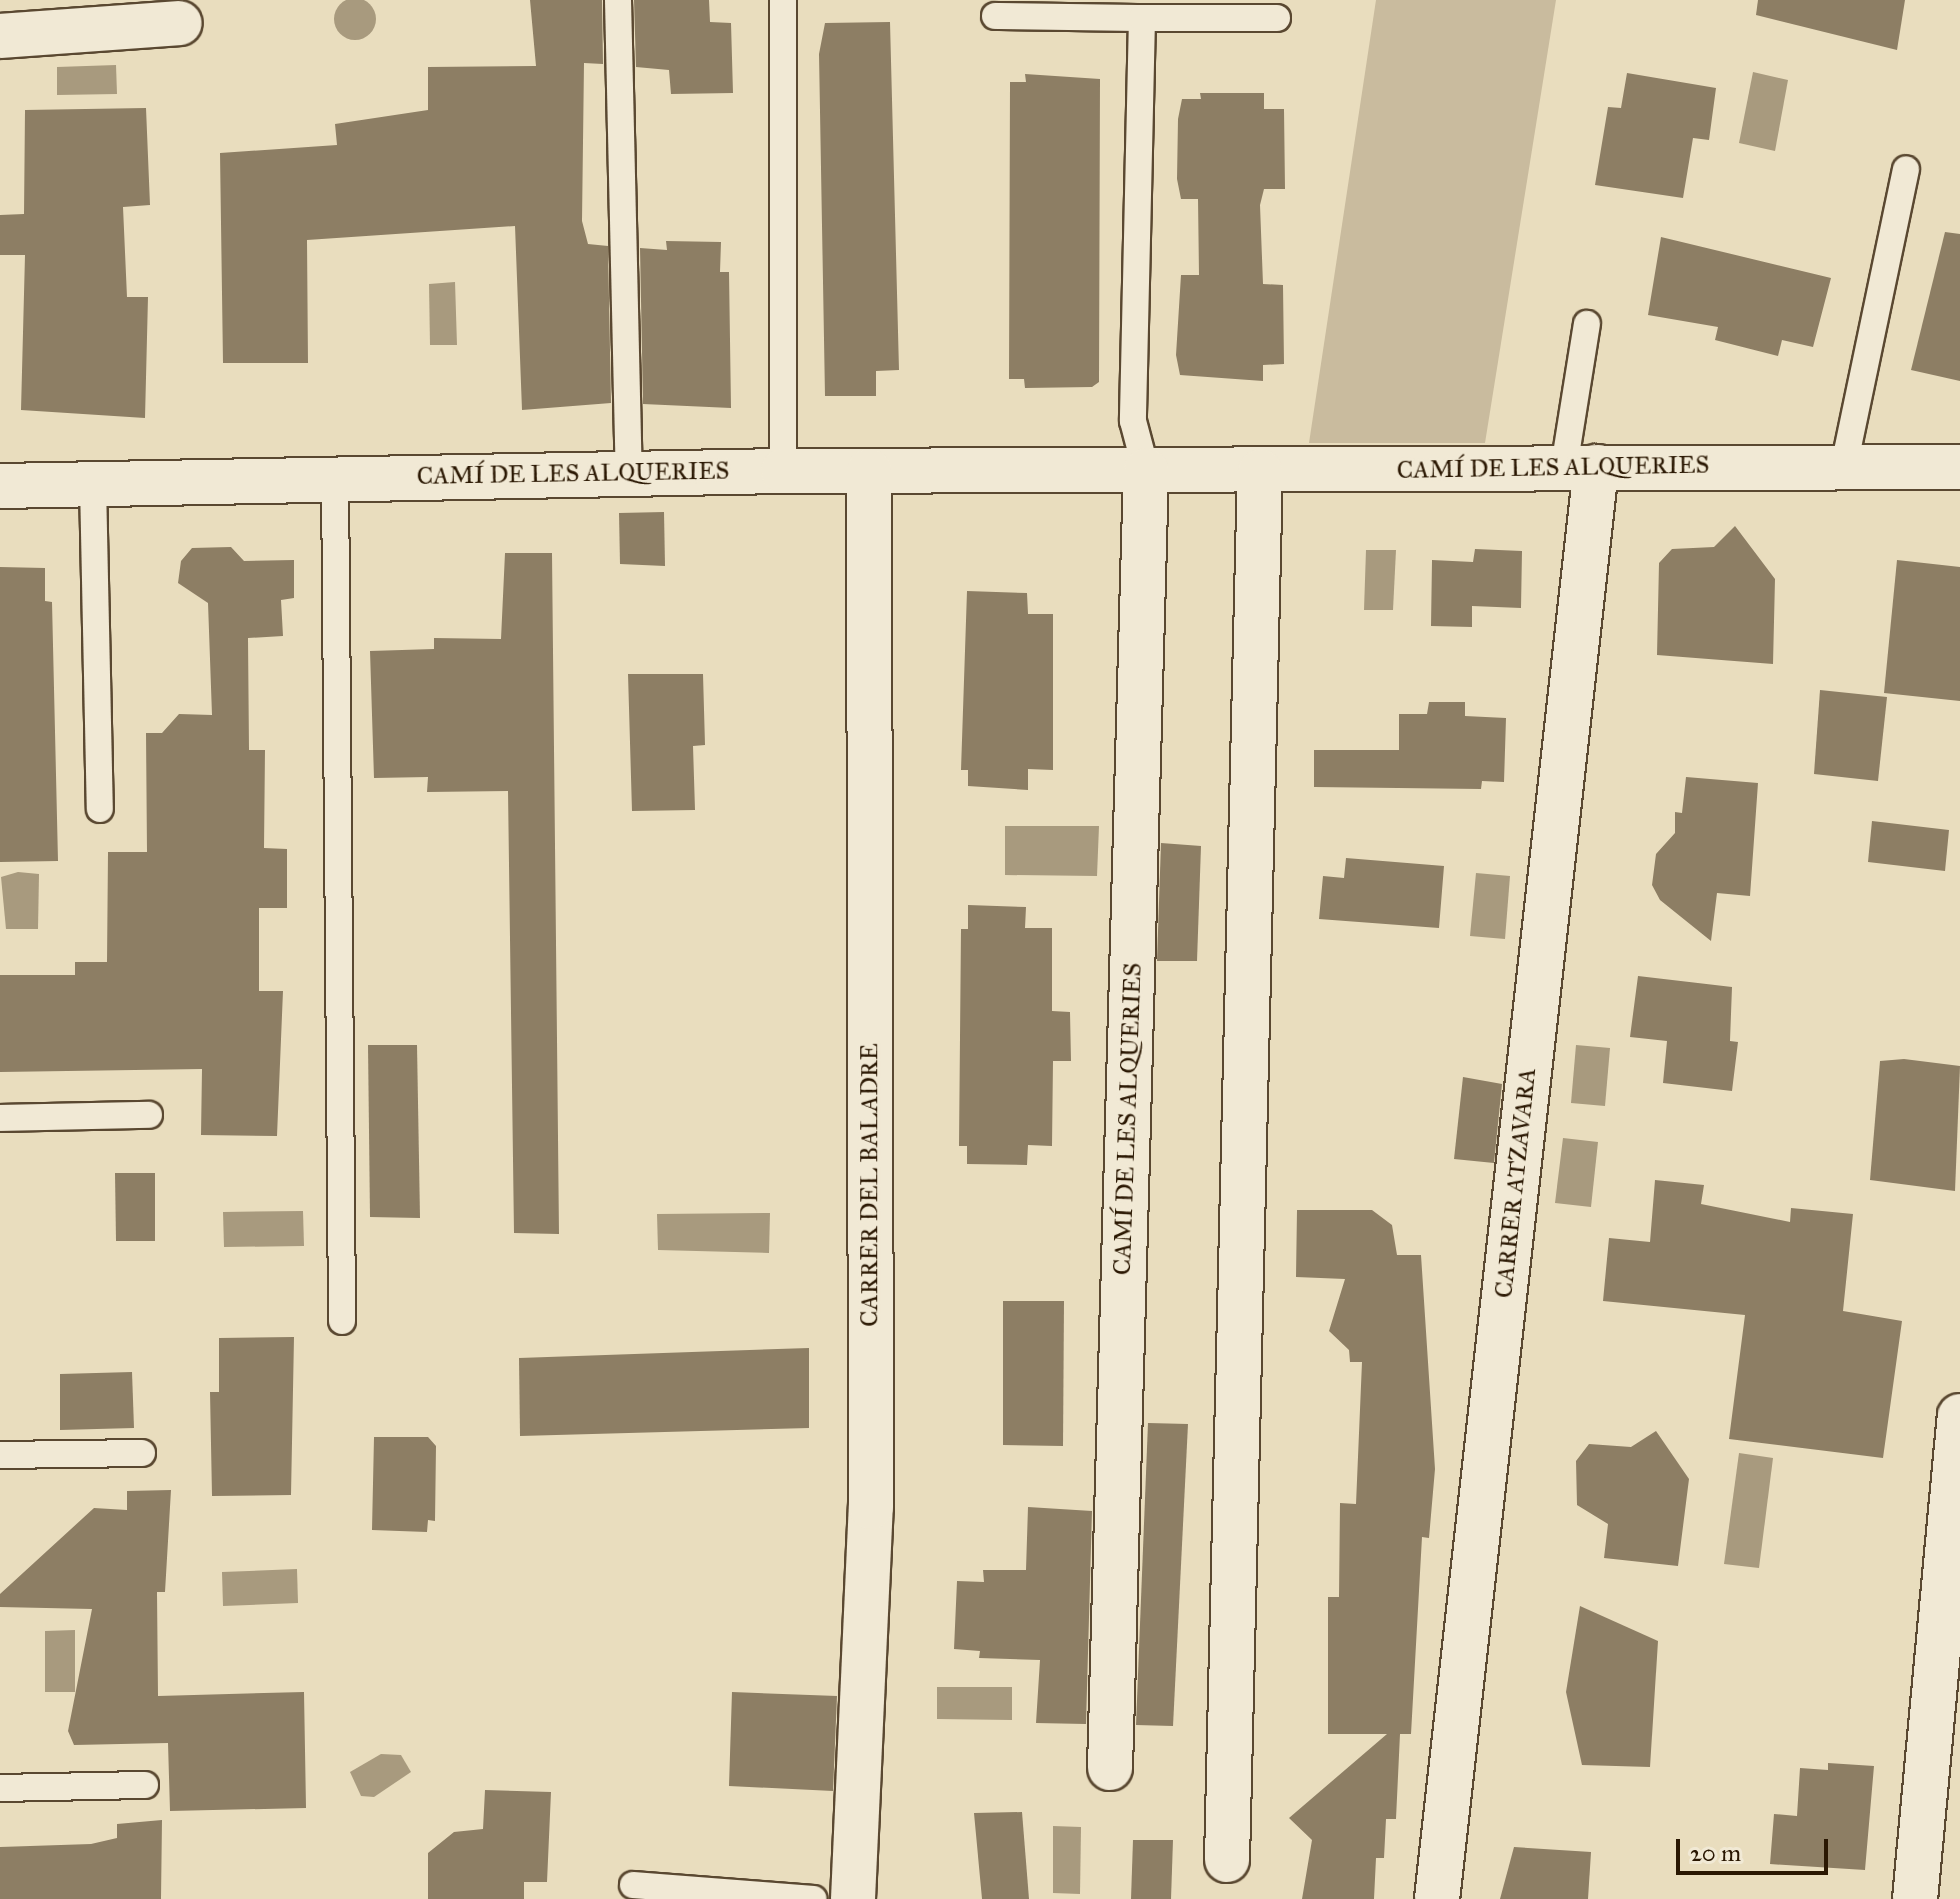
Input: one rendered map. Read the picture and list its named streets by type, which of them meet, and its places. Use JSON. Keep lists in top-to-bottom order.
{
  "streets": {
    "street": ["CAMÍ DE LES ALQUERIES", "CARRER ATZAVARA", "CARRER DEL BALADRE"]
  },
  "crossings": [
    ["CAMÍ DE LES ALQUERIES", "CARRER ATZAVARA"],
    ["CAMÍ DE LES ALQUERIES", "CARRER DEL BALADRE"]
  ],
  "scale_bar": "20 m"
}
